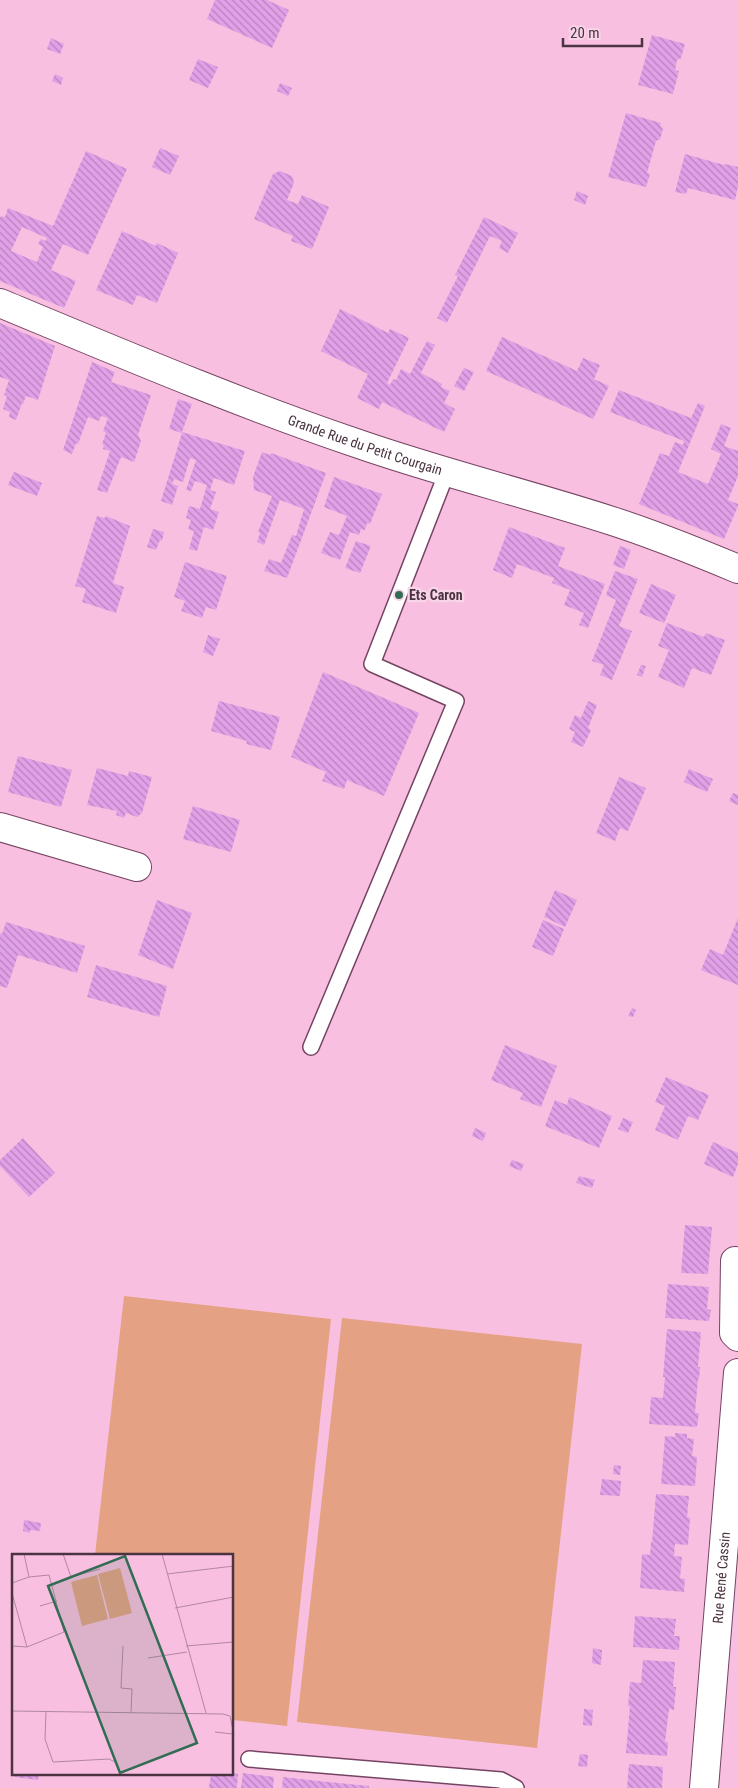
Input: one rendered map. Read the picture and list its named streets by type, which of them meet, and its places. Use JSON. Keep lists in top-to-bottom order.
{
  "streets": {
    "street": ["Grande Rue du Petit Courgain", "Rue René Cassin"]
  },
  "places": ["Ets Caron"],
  "scale_bar": "20 m"
}
